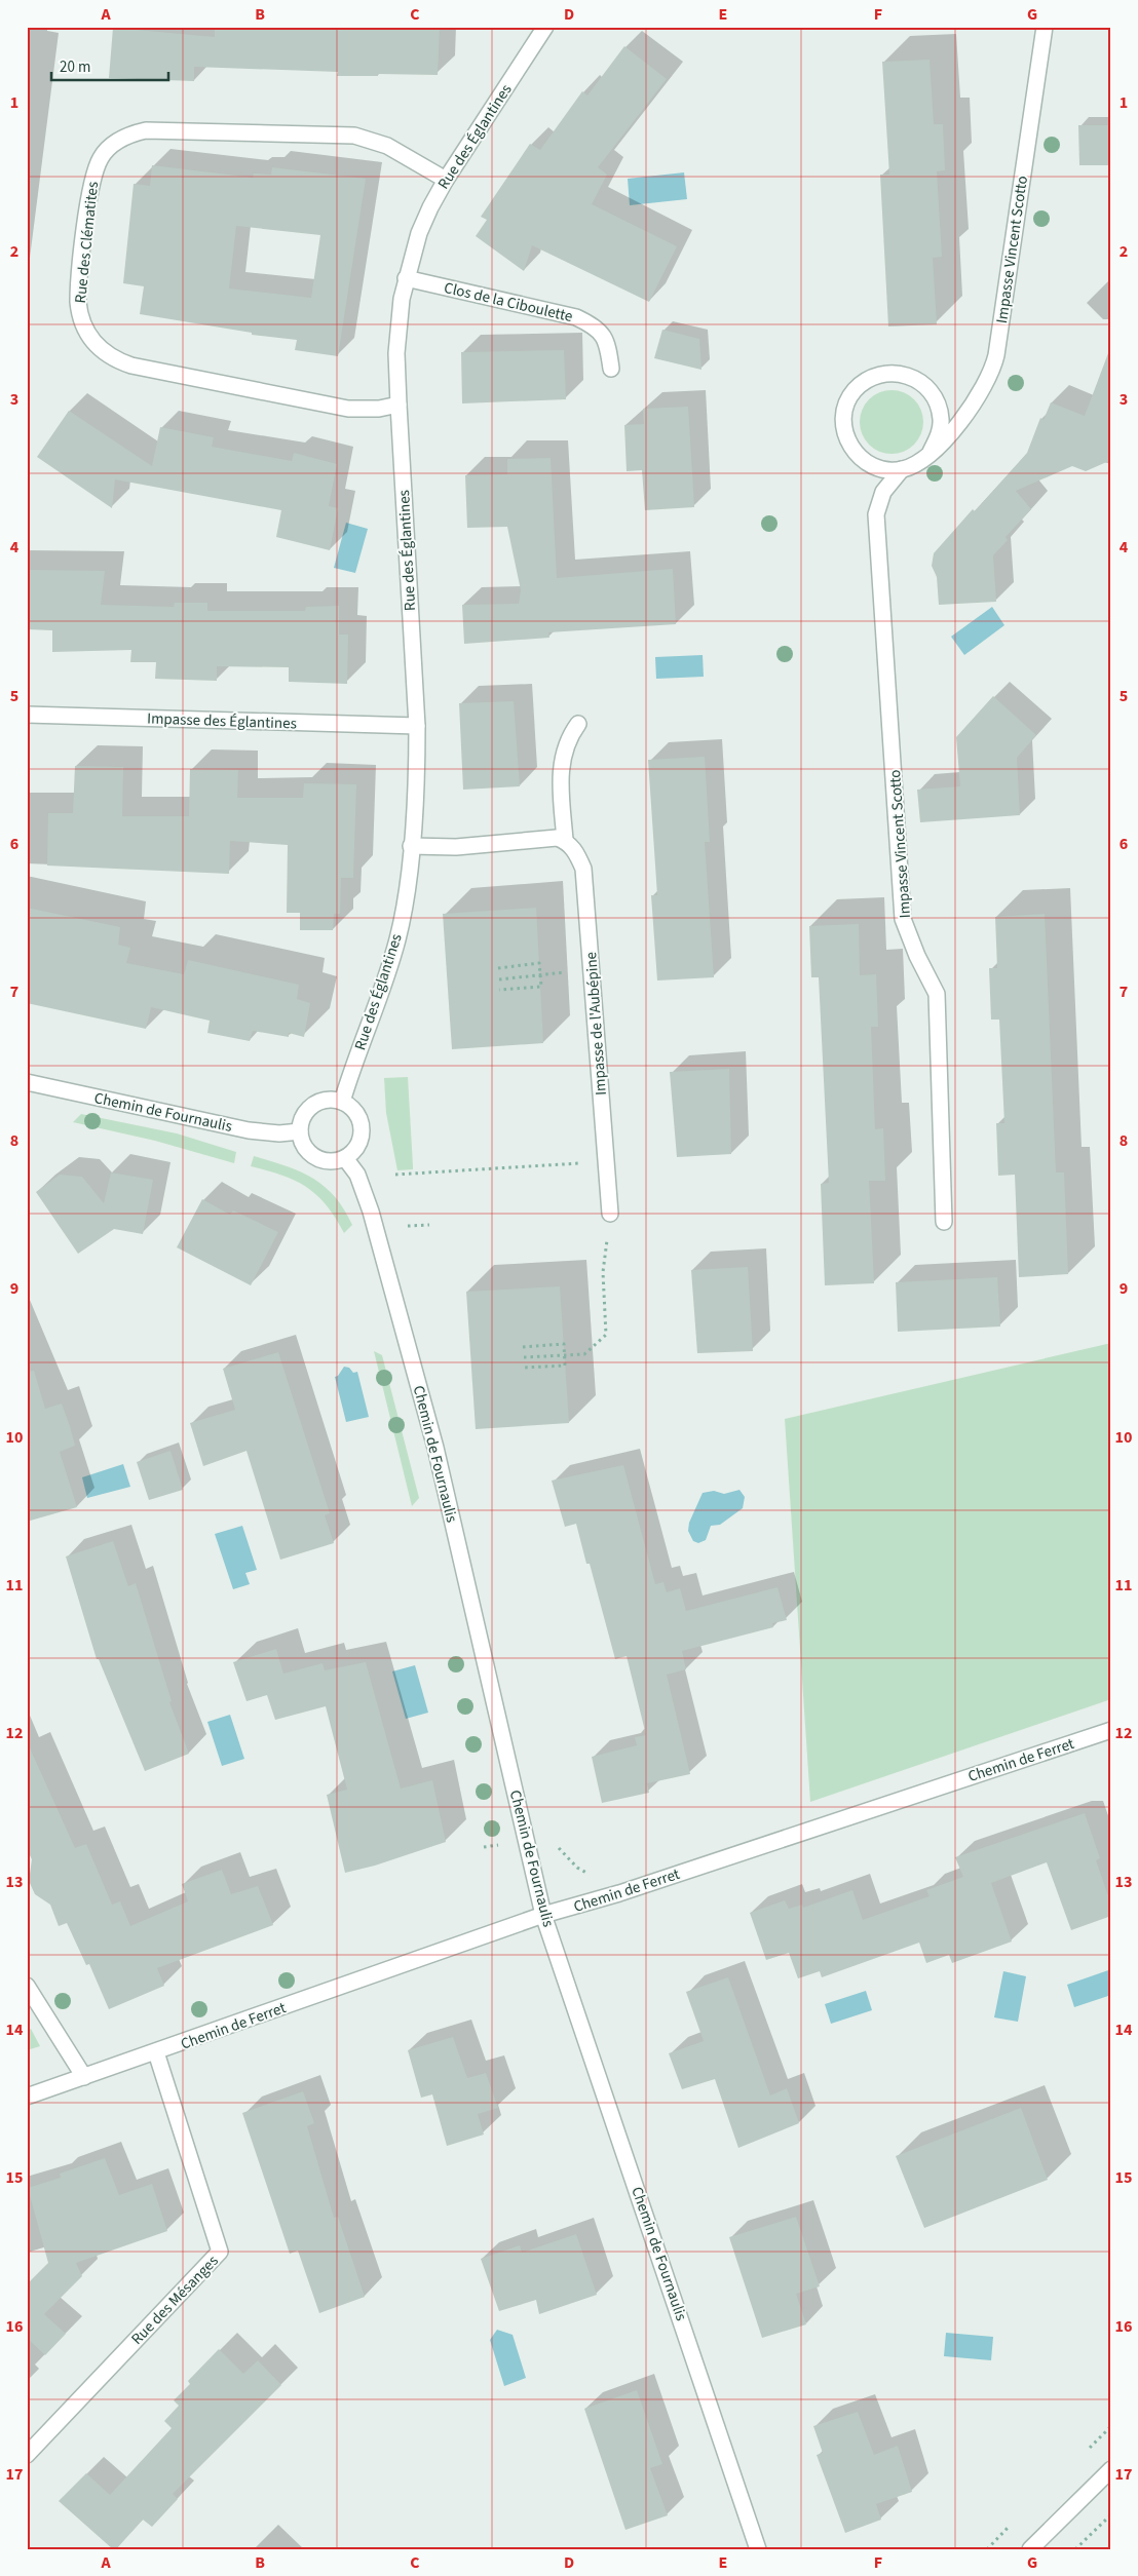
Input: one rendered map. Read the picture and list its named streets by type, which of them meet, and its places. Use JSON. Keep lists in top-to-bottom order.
{
  "streets": {
    "street": [
      "Rue des Églantines",
      "Rue des Clématites",
      "Impasse Vincent Scotto",
      "Clos de la Ciboulette",
      "Impasse des Églantines",
      "Impasse de l'Aubépine",
      "Chemin de Fournaulis",
      "Chemin de Ferret",
      "Rue des Mésanges"
    ]
  },
  "crossings": [
    ["Rue des Églantines", "Rue des Clématites"],
    ["Rue des Églantines", "Clos de la Ciboulette"],
    ["Rue des Églantines", "Impasse des Églantines"],
    ["Rue des Églantines", "Chemin de Fournaulis"],
    ["Chemin de Fournaulis", "Chemin de Ferret"],
    ["Chemin de Ferret", "Rue des Mésanges"]
  ],
  "scale_bar": "20 m",
  "grid": {
    "columns": [
      "A",
      "B",
      "C",
      "D",
      "E",
      "F",
      "G"
    ],
    "rows": [
      "1",
      "2",
      "3",
      "4",
      "5",
      "6",
      "7",
      "8",
      "9",
      "10",
      "11",
      "12",
      "13",
      "14",
      "15",
      "16",
      "17"
    ]
  }
}
